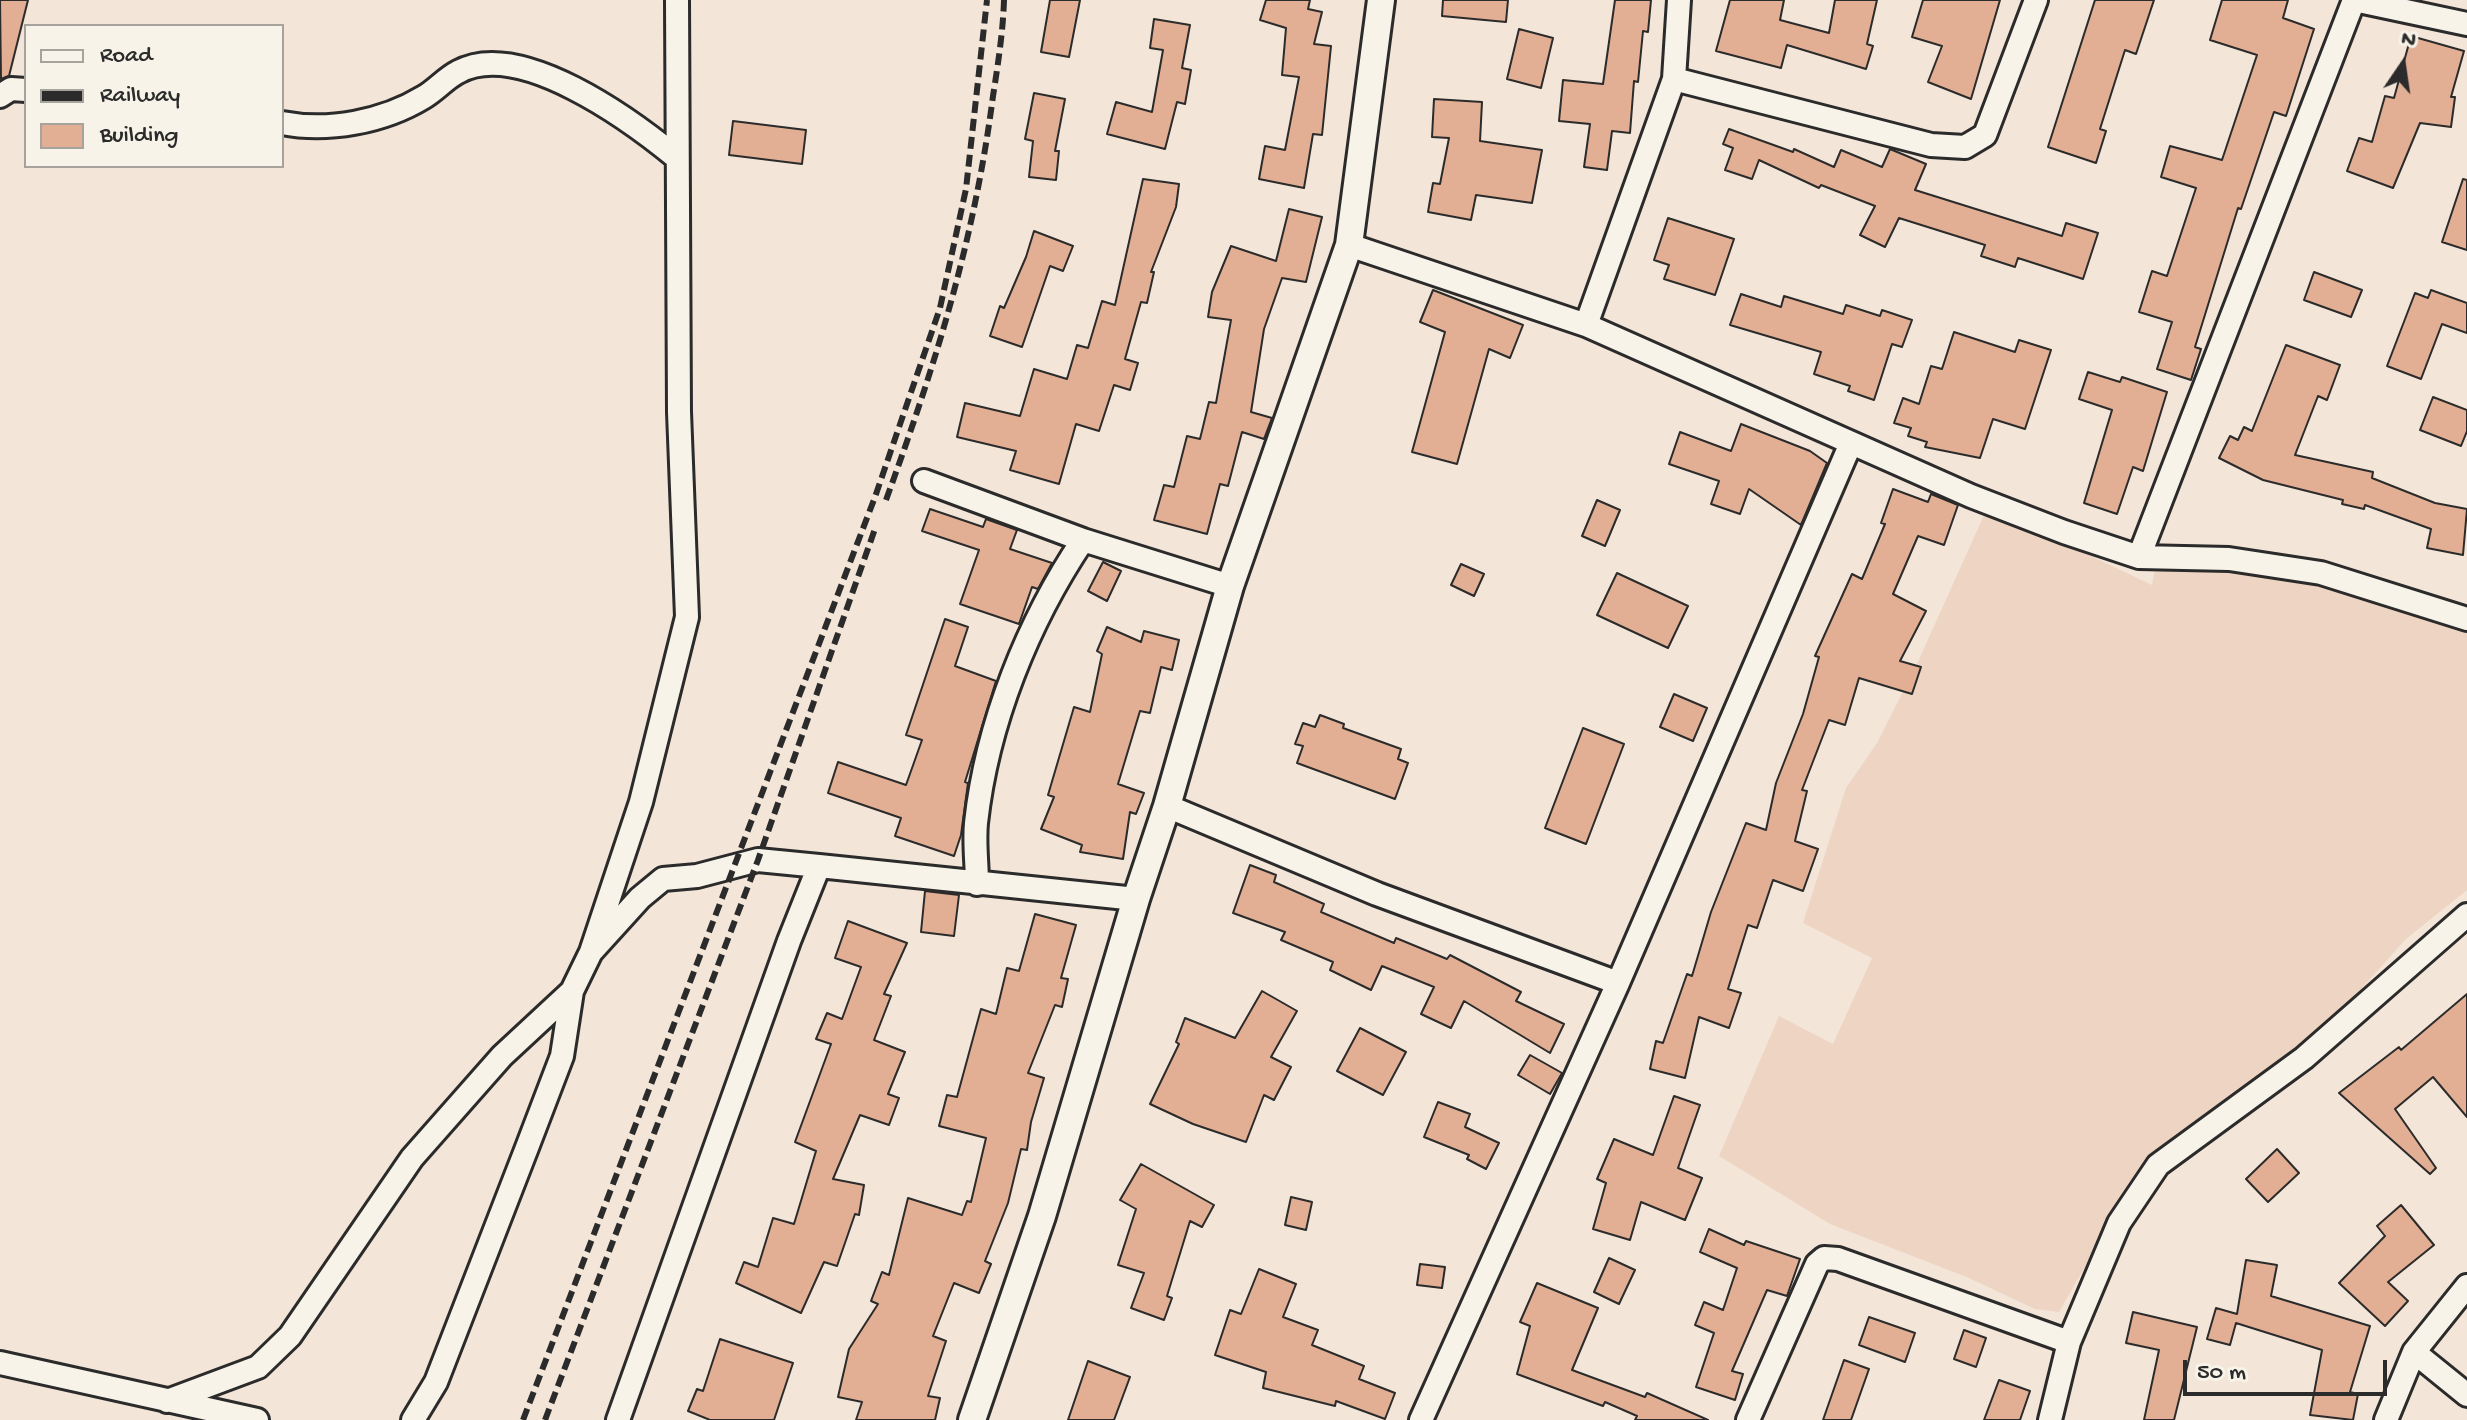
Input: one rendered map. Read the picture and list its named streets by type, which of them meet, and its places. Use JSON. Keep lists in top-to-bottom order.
{
  "legend": ["Road", "Railway", "Building"],
  "scale_bar": "50 m",
  "north": "top"
}
